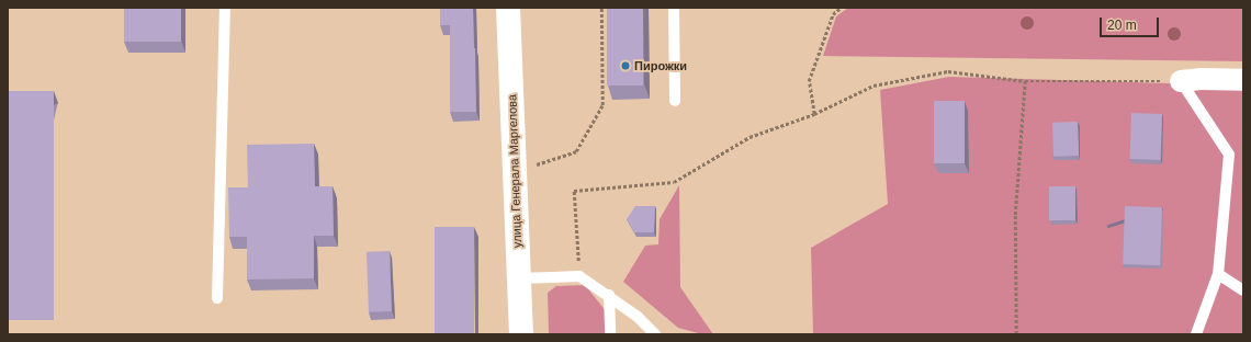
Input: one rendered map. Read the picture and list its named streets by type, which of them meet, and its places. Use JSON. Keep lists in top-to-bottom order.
{
  "streets": {
    "main road": ["улица Генерала Маргелова"]
  },
  "places": ["Пирожки"],
  "scale_bar": "20 m"
}
